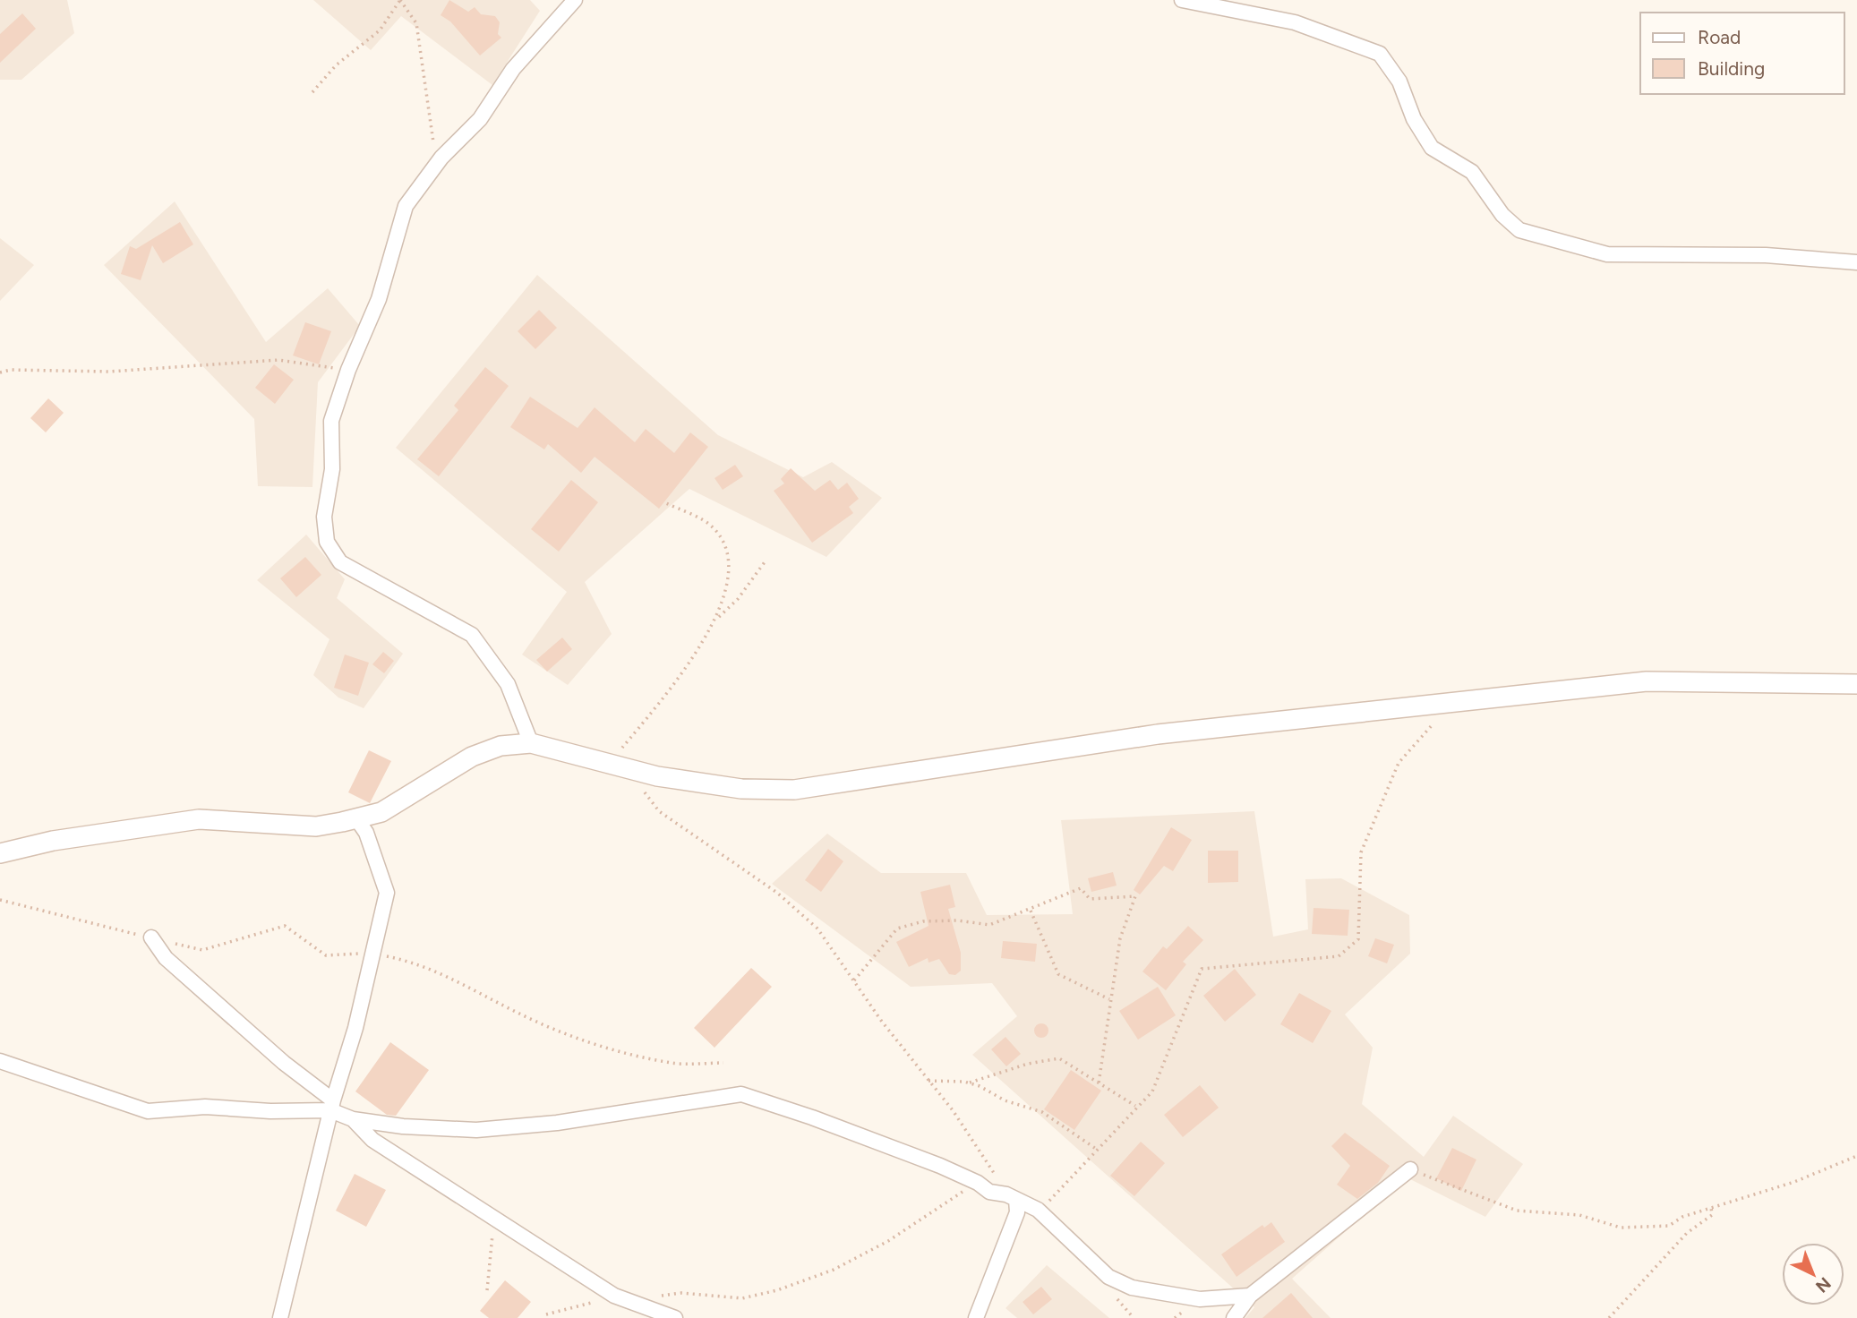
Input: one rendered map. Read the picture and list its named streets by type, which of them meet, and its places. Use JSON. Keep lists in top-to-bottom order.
{
  "legend": ["Road", "Building"],
  "north": "bottom right"
}
